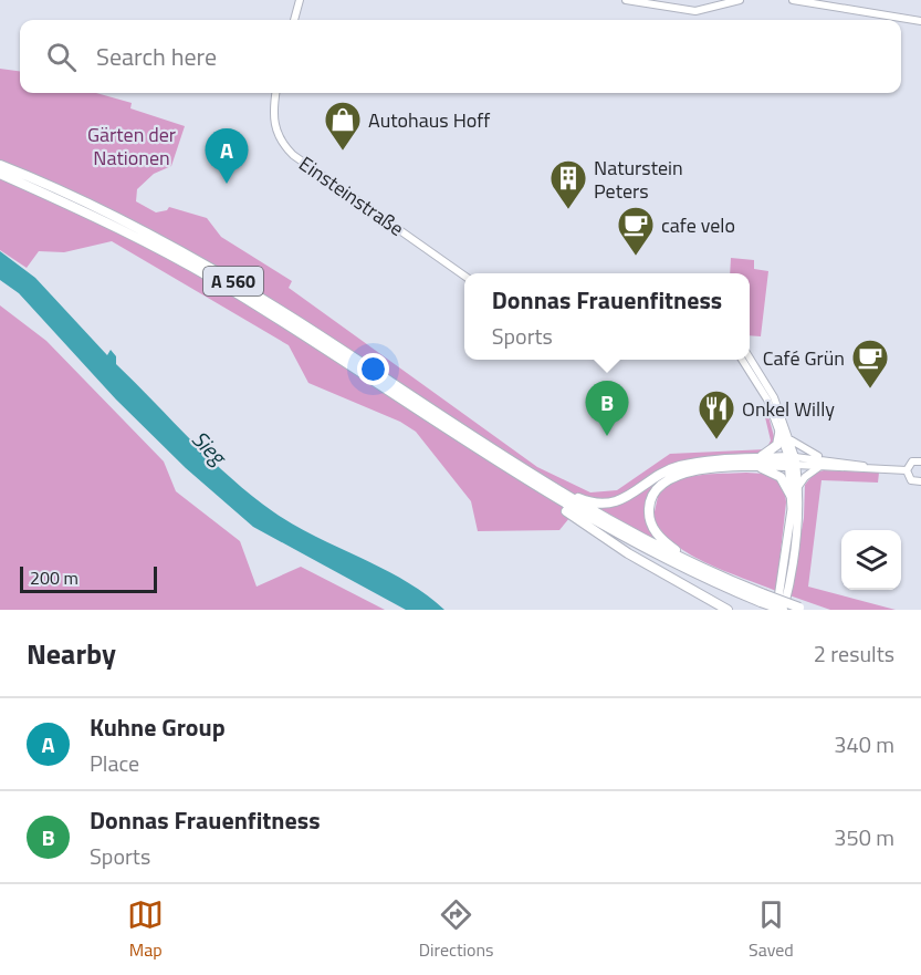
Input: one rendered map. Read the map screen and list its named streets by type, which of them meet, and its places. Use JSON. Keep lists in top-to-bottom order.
{
  "streets": {
    "highway": ["A 560"],
    "street": ["Einsteinstraße"]
  },
  "water": ["Sieg"],
  "parks": ["Gärten der Nationen"],
  "places": {
    "shop": ["Autohaus Hoff"],
    "building": ["Naturstein Peters"],
    "cafe": ["cafe velo", "Café Grün"],
    "restaurant": ["Onkel Willy"]
  },
  "scale_bar": "200 m",
  "page": {
    "search": "Search here",
    "pins": ["A", "B"],
    "popup": ["Donnas Frauenfitness", "Sports"],
    "scale": "200 m",
    "heading": ["Nearby", "2 results"],
    "list": [
      {
        "mark": "A",
        "name": "Kuhne Group",
        "note": "Place",
        "value": "340 m"
      },
      {
        "mark": "B",
        "name": "Donnas Frauenfitness",
        "note": "Sports",
        "value": "350 m"
      }
    ],
    "nav": ["Map", "Directions", "Saved"]
  }
}
